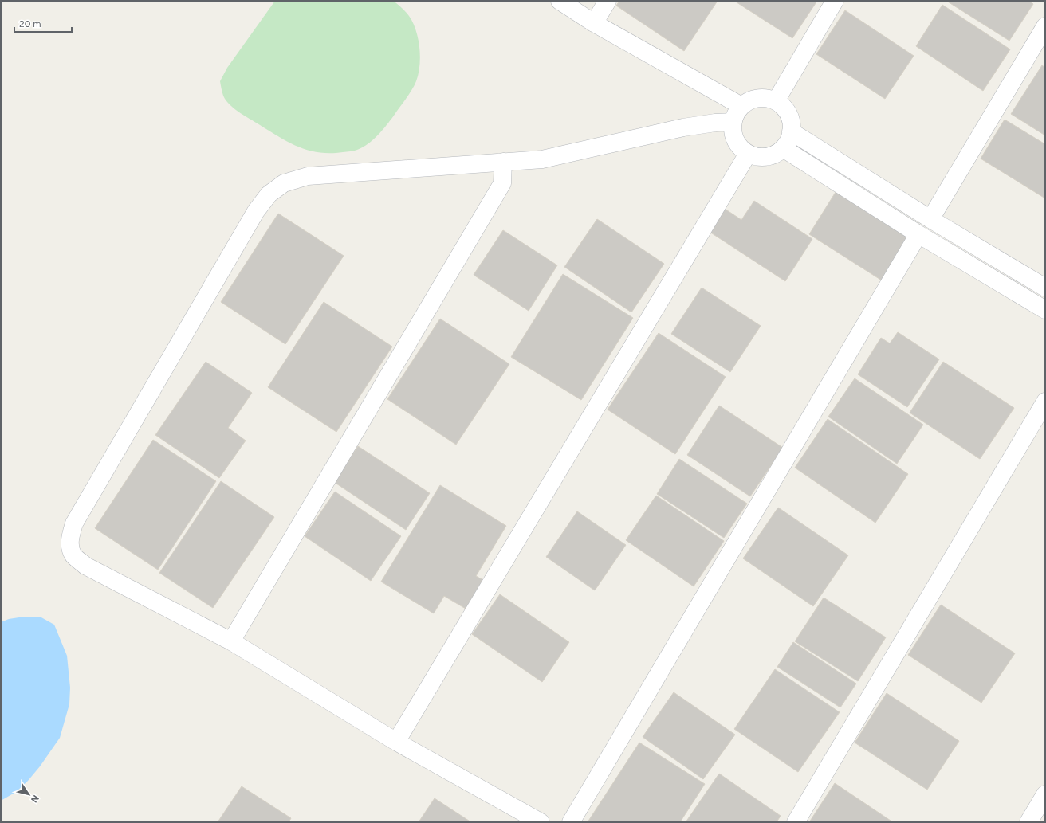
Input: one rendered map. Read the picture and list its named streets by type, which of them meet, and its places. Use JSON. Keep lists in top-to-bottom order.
{
  "scale_bar": "20 m",
  "north": "bottom right"
}
